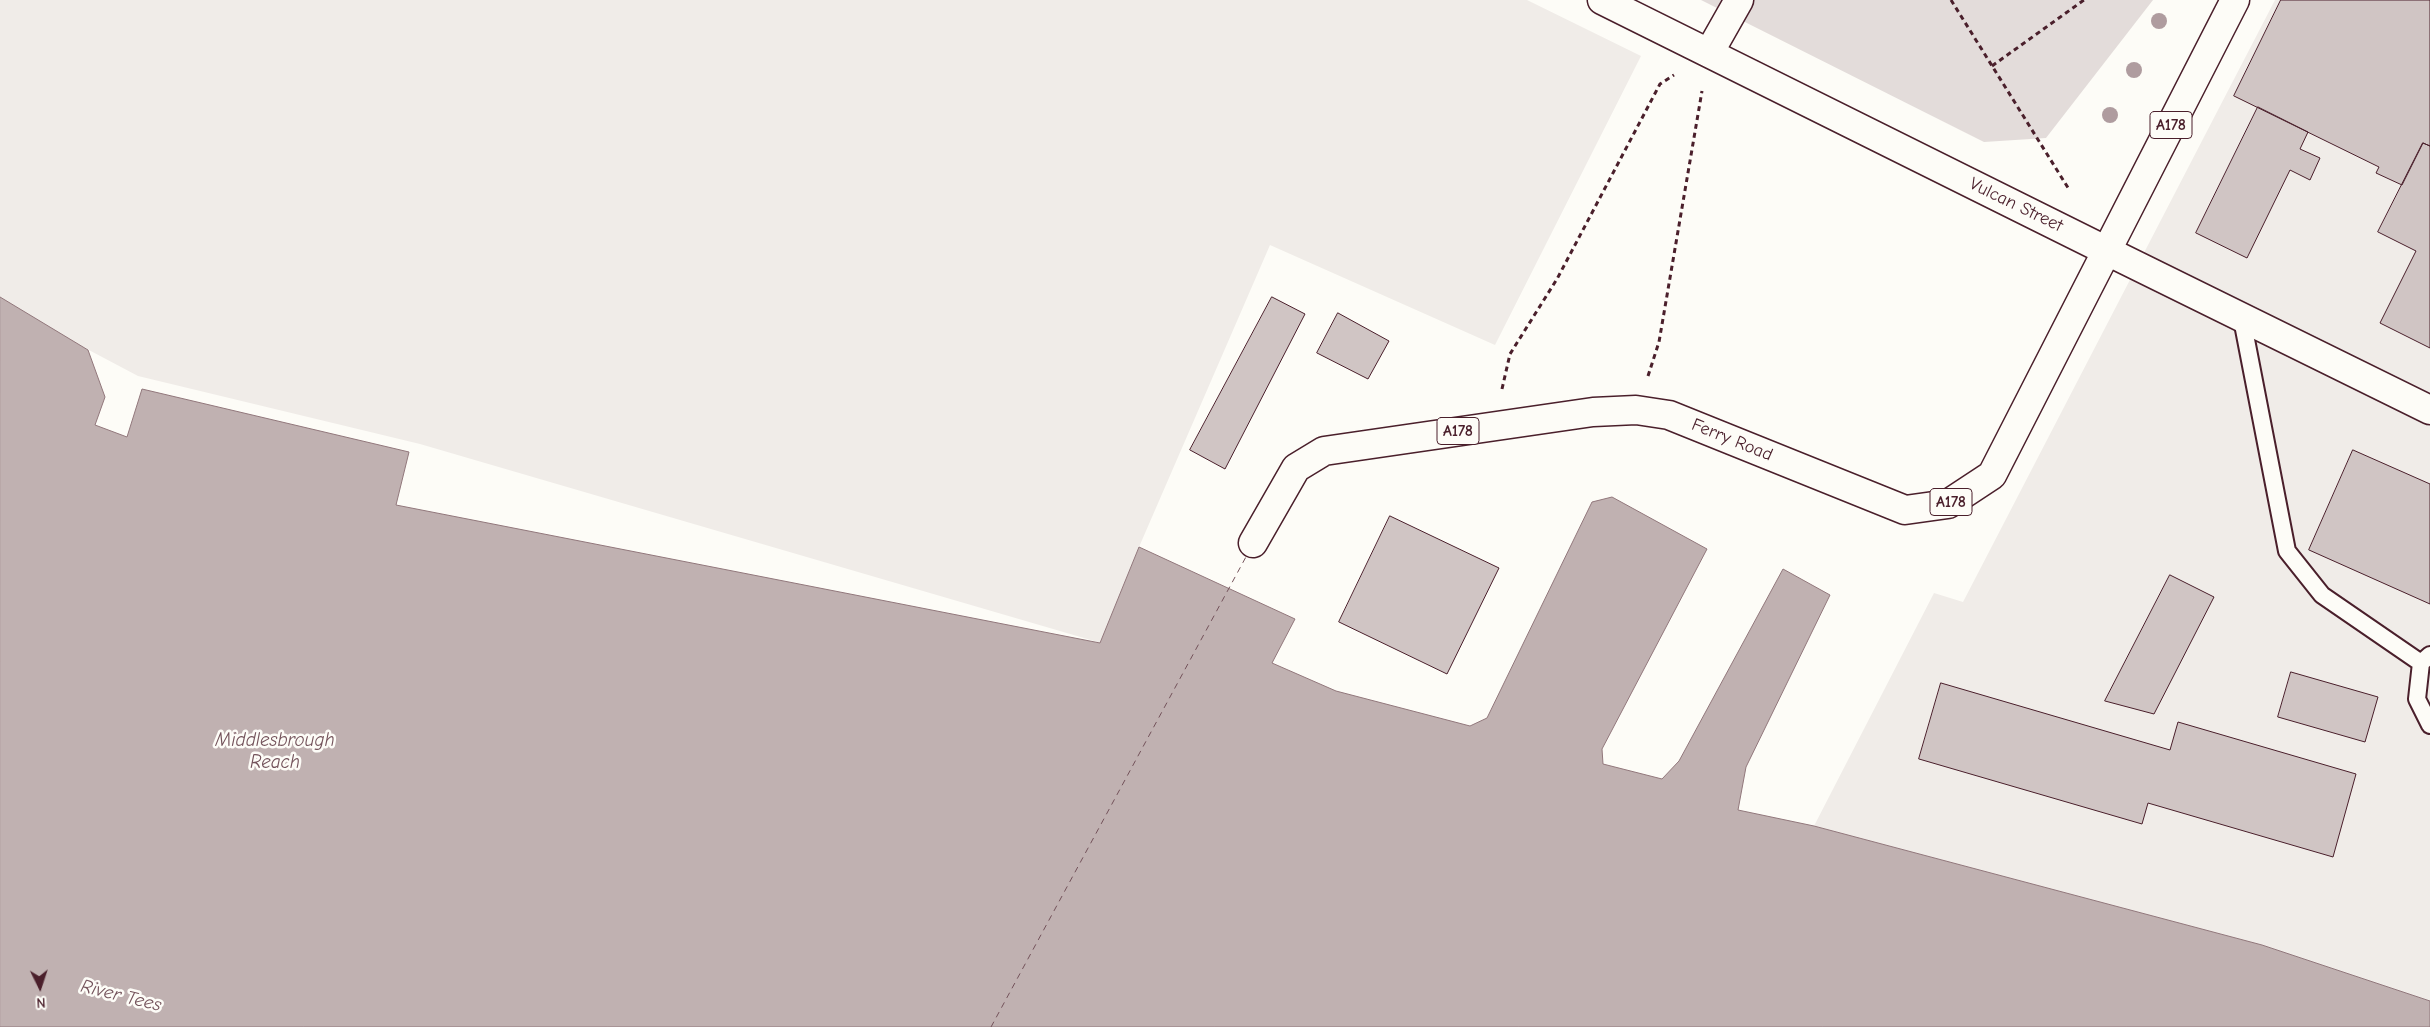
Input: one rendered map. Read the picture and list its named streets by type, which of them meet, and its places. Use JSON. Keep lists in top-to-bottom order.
{
  "streets": {
    "main road": ["A178", "Vulcan Street", "Ferry Road"]
  },
  "crossings": [
    ["A178", "Vulcan Street"],
    ["A178", "Ferry Road"],
    ["Vulcan Street", "Ferry Road"]
  ],
  "water": ["Middlesbrough Reach", "River Tees"],
  "north": "bottom"
}
